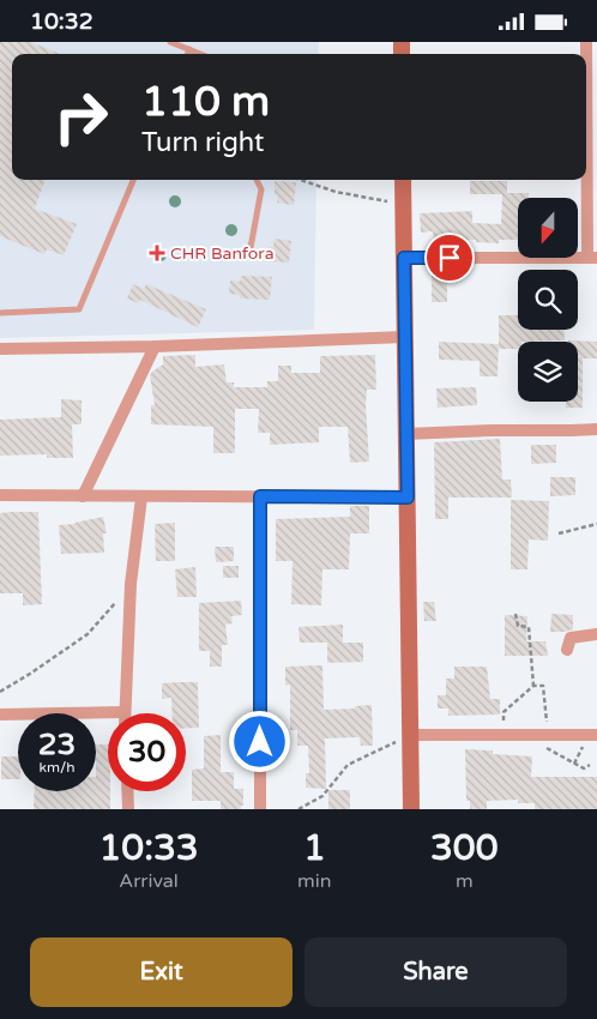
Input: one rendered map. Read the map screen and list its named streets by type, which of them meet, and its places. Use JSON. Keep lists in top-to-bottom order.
{
  "places": {
    "health": ["CHR Banfora"]
  },
  "north": "bottom",
  "page": {
    "status": "10:32",
    "turn": ["110 m", "Turn right"],
    "speed": "23 km/h",
    "limit": "30",
    "eta": [
      "10:33",
      "Arrival",
      "1",
      "min",
      "300",
      "m"
    ],
    "buttons": ["Exit", "Share"]
  }
}
